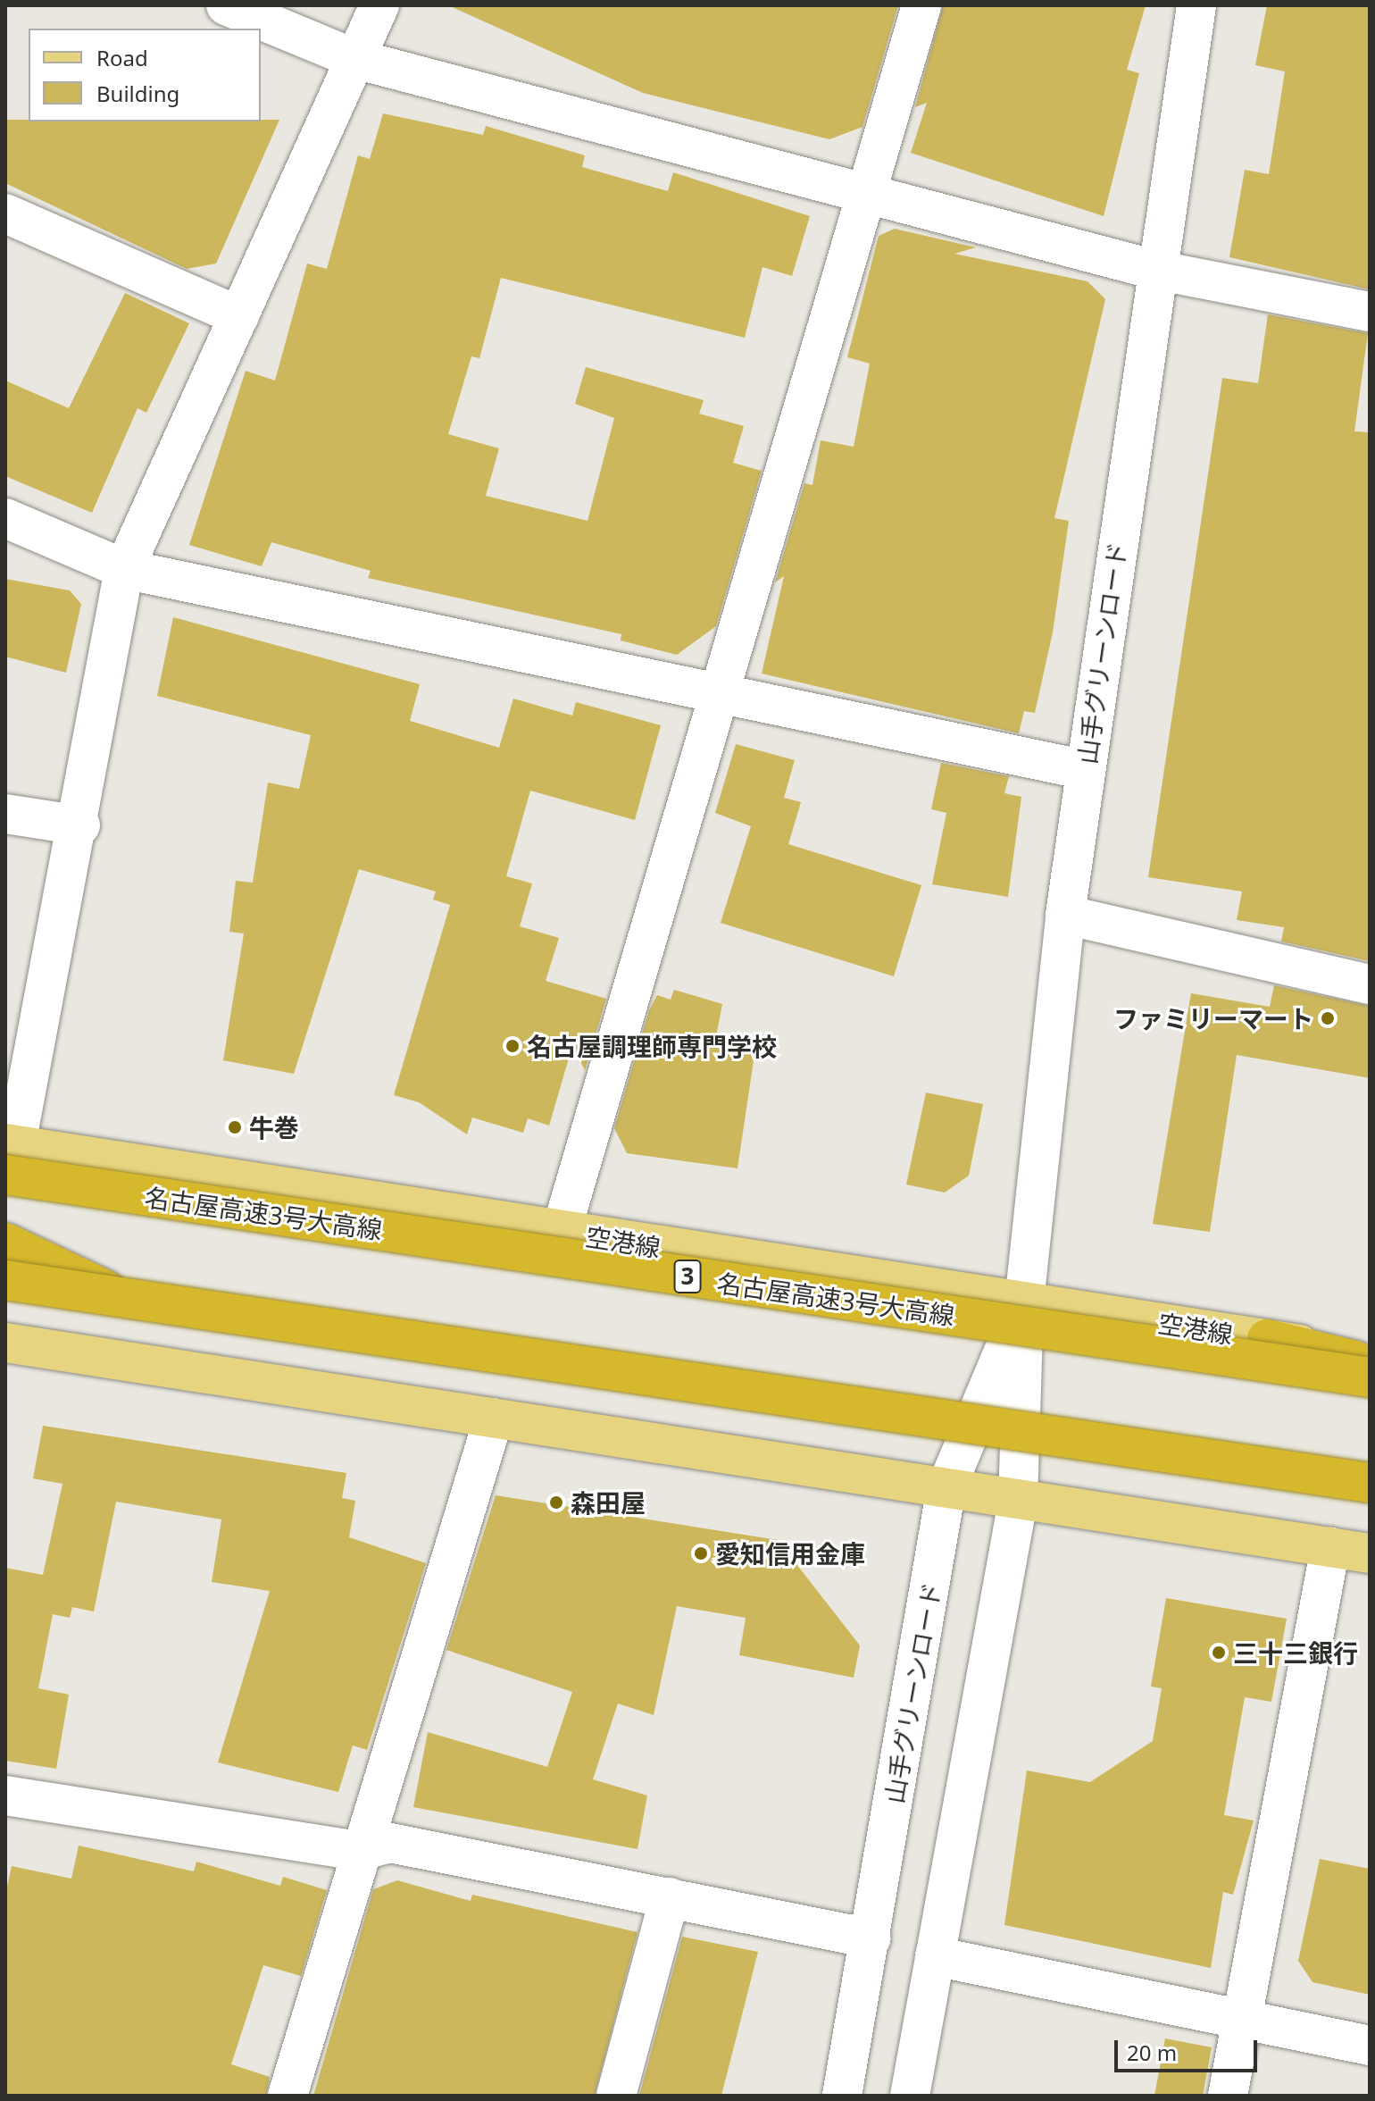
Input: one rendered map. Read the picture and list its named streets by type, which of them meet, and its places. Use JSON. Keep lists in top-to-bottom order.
{
  "streets": {
    "highway": ["名古屋高速3号大高線", "3"],
    "main road": ["空港線"],
    "street": ["山手グリーンロード"]
  },
  "crossings": [
    ["山手グリーンロード", "空港線"],
    ["名古屋高速3号大高線", "空港線"]
  ],
  "places": [
    "ファミリーマート",
    "名古屋調理師専門学校",
    "牛巻",
    "森田屋",
    "愛知信用金庫",
    "三十三銀行"
  ],
  "legend": ["Road", "Building"],
  "scale_bar": "20 m"
}
